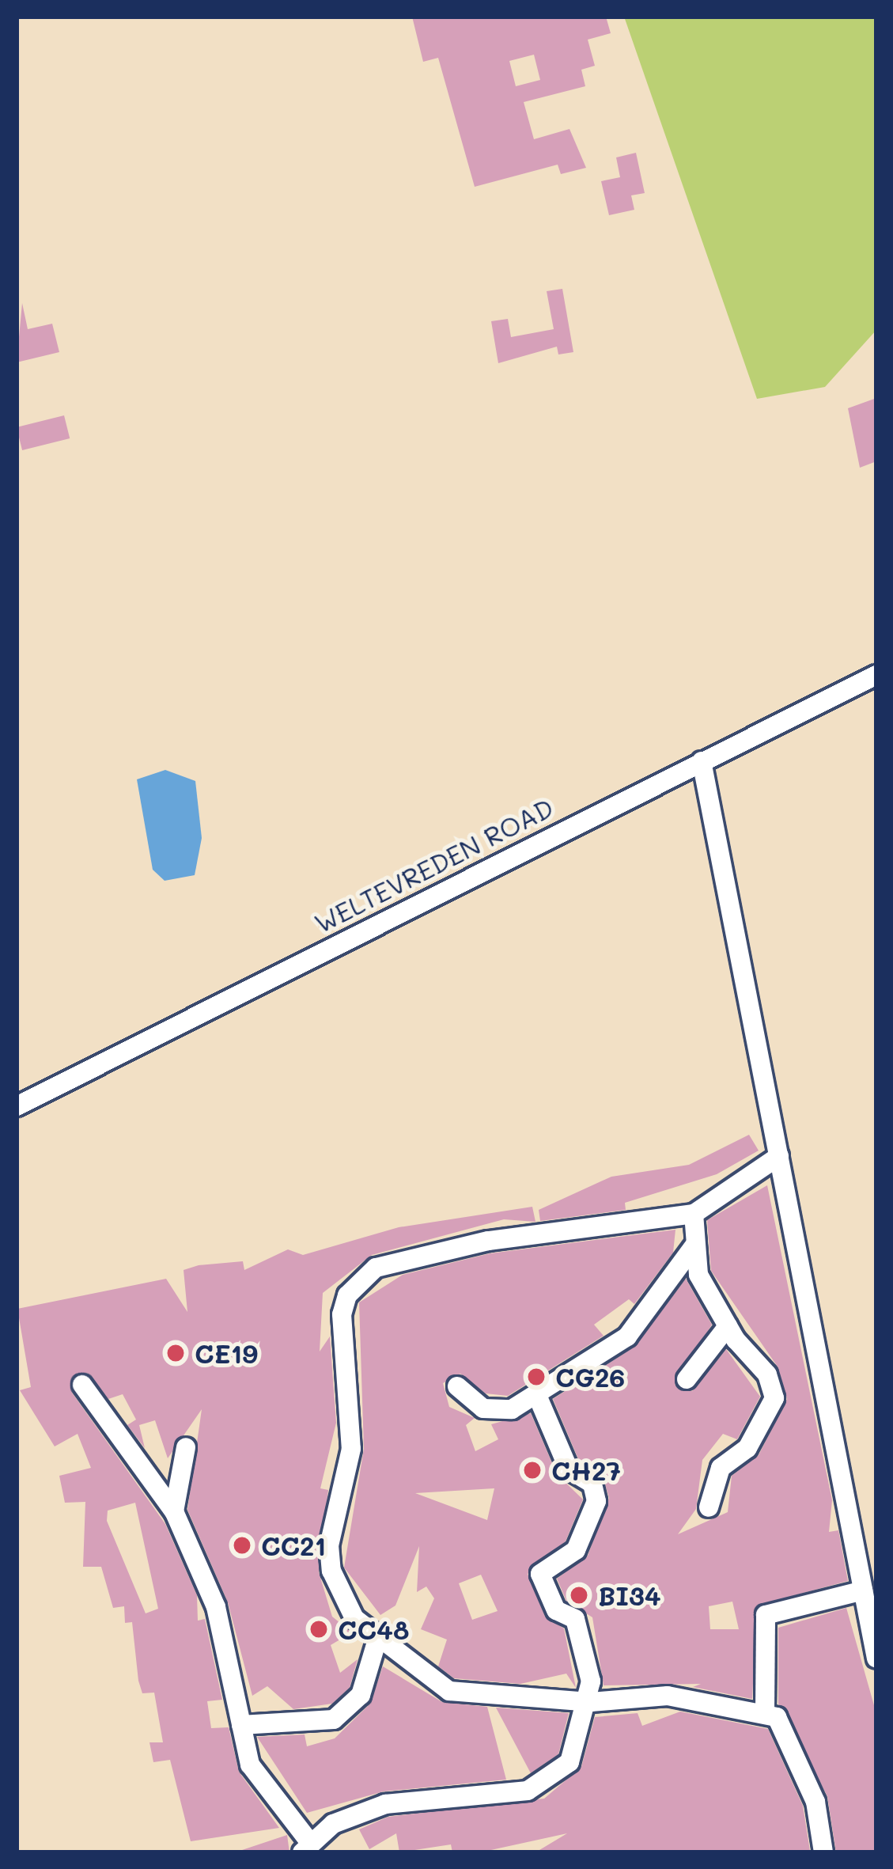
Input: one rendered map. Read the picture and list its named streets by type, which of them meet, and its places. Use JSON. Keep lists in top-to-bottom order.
{
  "streets": {
    "street": ["WELTEVREDEN ROAD"]
  },
  "places": [
    "CE19",
    "CG26",
    "CH27",
    "CC21",
    "BI34",
    "CC48"
  ]
}
